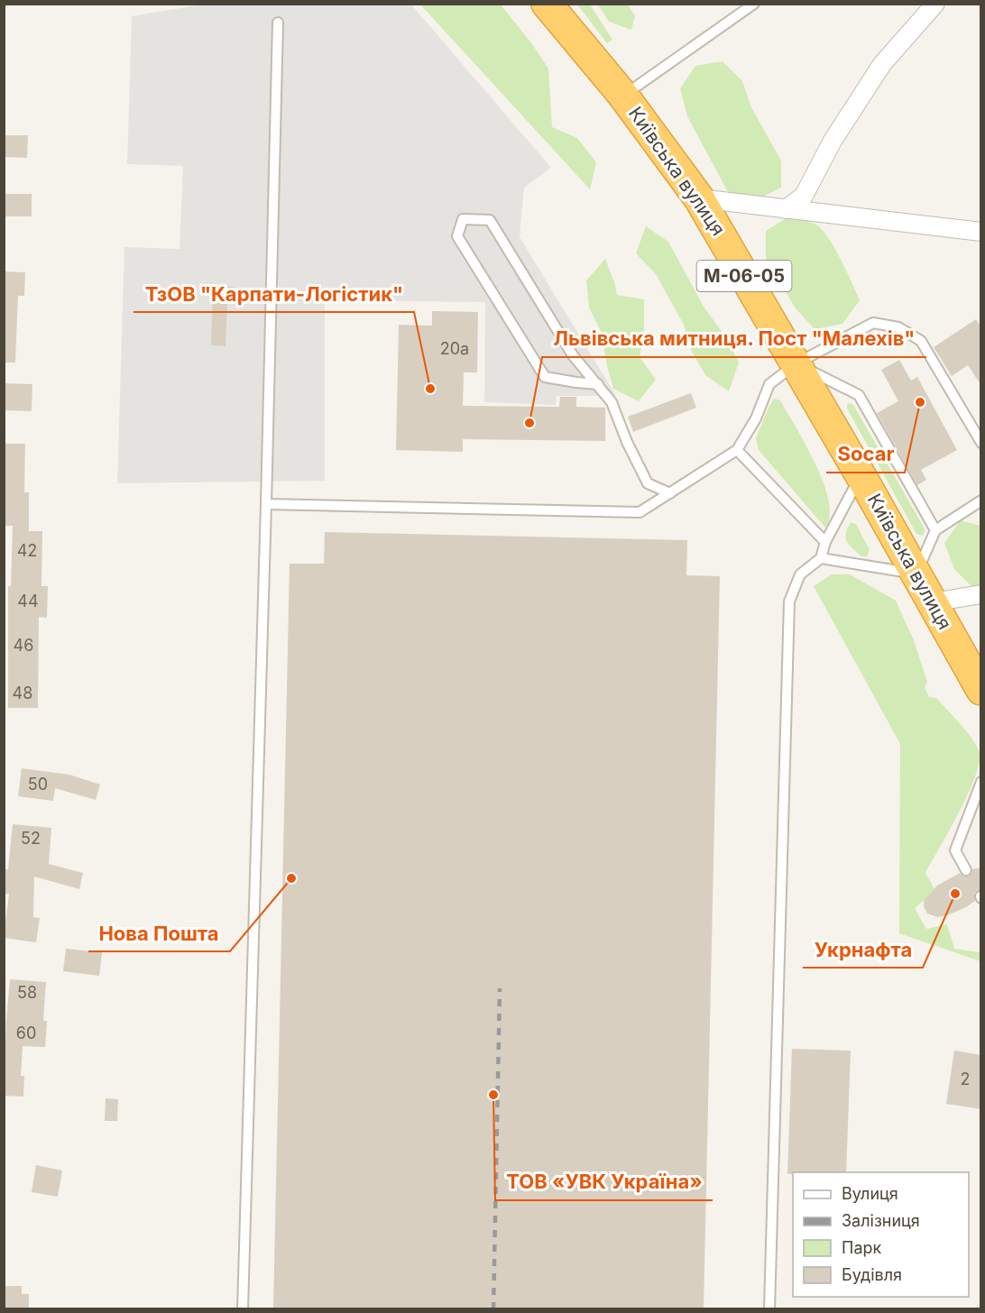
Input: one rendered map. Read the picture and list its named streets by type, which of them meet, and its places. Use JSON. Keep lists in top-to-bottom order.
{
  "streets": {
    "highway": ["Київська вулиця", "М-06-05"]
  },
  "places": [
    "ТзОВ \"Карпати-Логістик\"",
    "Socar",
    "Львівська митниця. Пост \"Малехів\"",
    "Нова Пошта",
    "Укрнафта",
    "ТОВ «УВК Україна»"
  ],
  "house_numbers": [
    "20а",
    "42",
    "44",
    "46",
    "48",
    "50",
    "52",
    "58",
    "60",
    "2"
  ],
  "legend": [
    "Вулиця",
    "Залізниця",
    "Парк",
    "Будівля"
  ]
}
